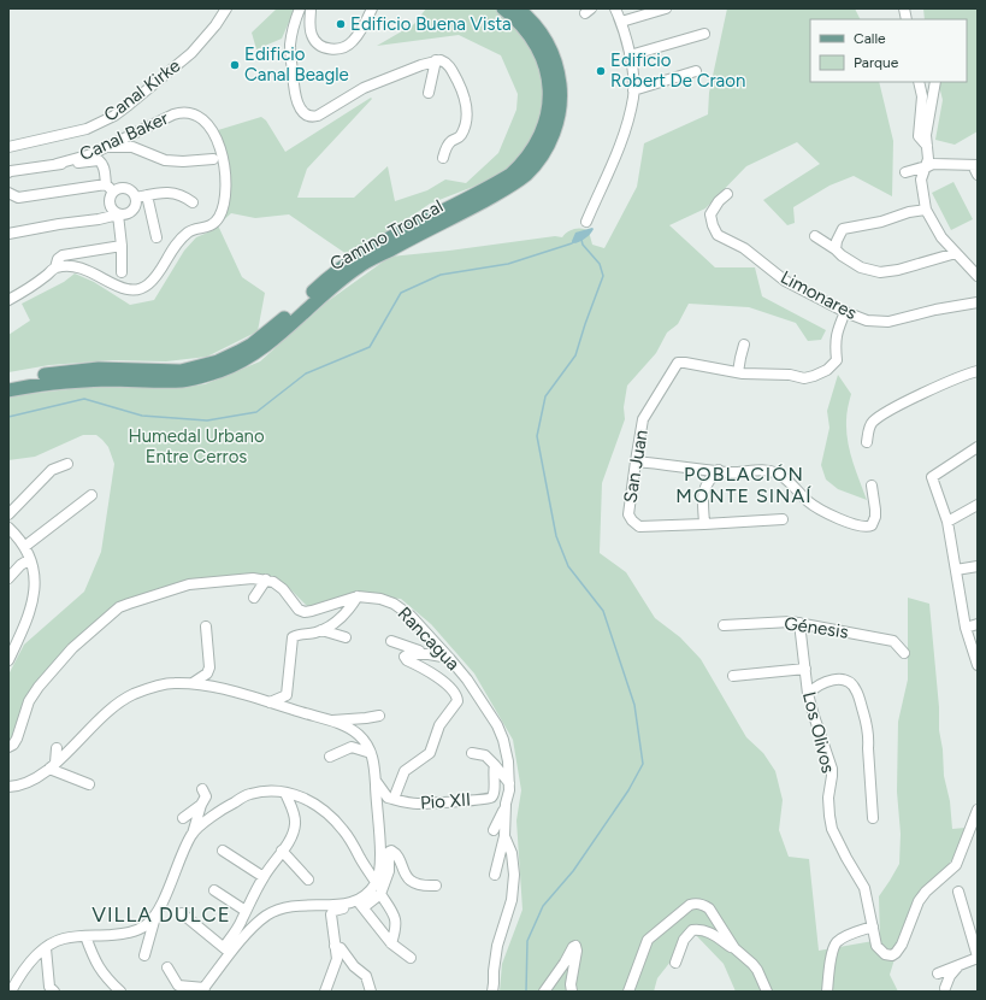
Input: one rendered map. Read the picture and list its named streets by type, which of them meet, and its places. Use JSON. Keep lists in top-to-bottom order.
{
  "streets": {
    "main road": ["Camino Troncal"],
    "street": [
      "Canal Kirke",
      "Canal Baker",
      "Limonares",
      "San Juan",
      "Génesis",
      "Rancagua",
      "Los Olivos",
      "Pio XII"
    ]
  },
  "crossings": [
    ["Génesis", "Los Olivos"]
  ],
  "districts": ["POBLACIÓN MONTE SINAÍ", "VILLA DULCE"],
  "parks": ["Humedal Urbano Entre Cerros"],
  "places": ["Edificio Buena Vista", "Edificio Canal Beagle", "Edificio Robert De Craon"],
  "legend": ["Calle", "Parque"]
}
